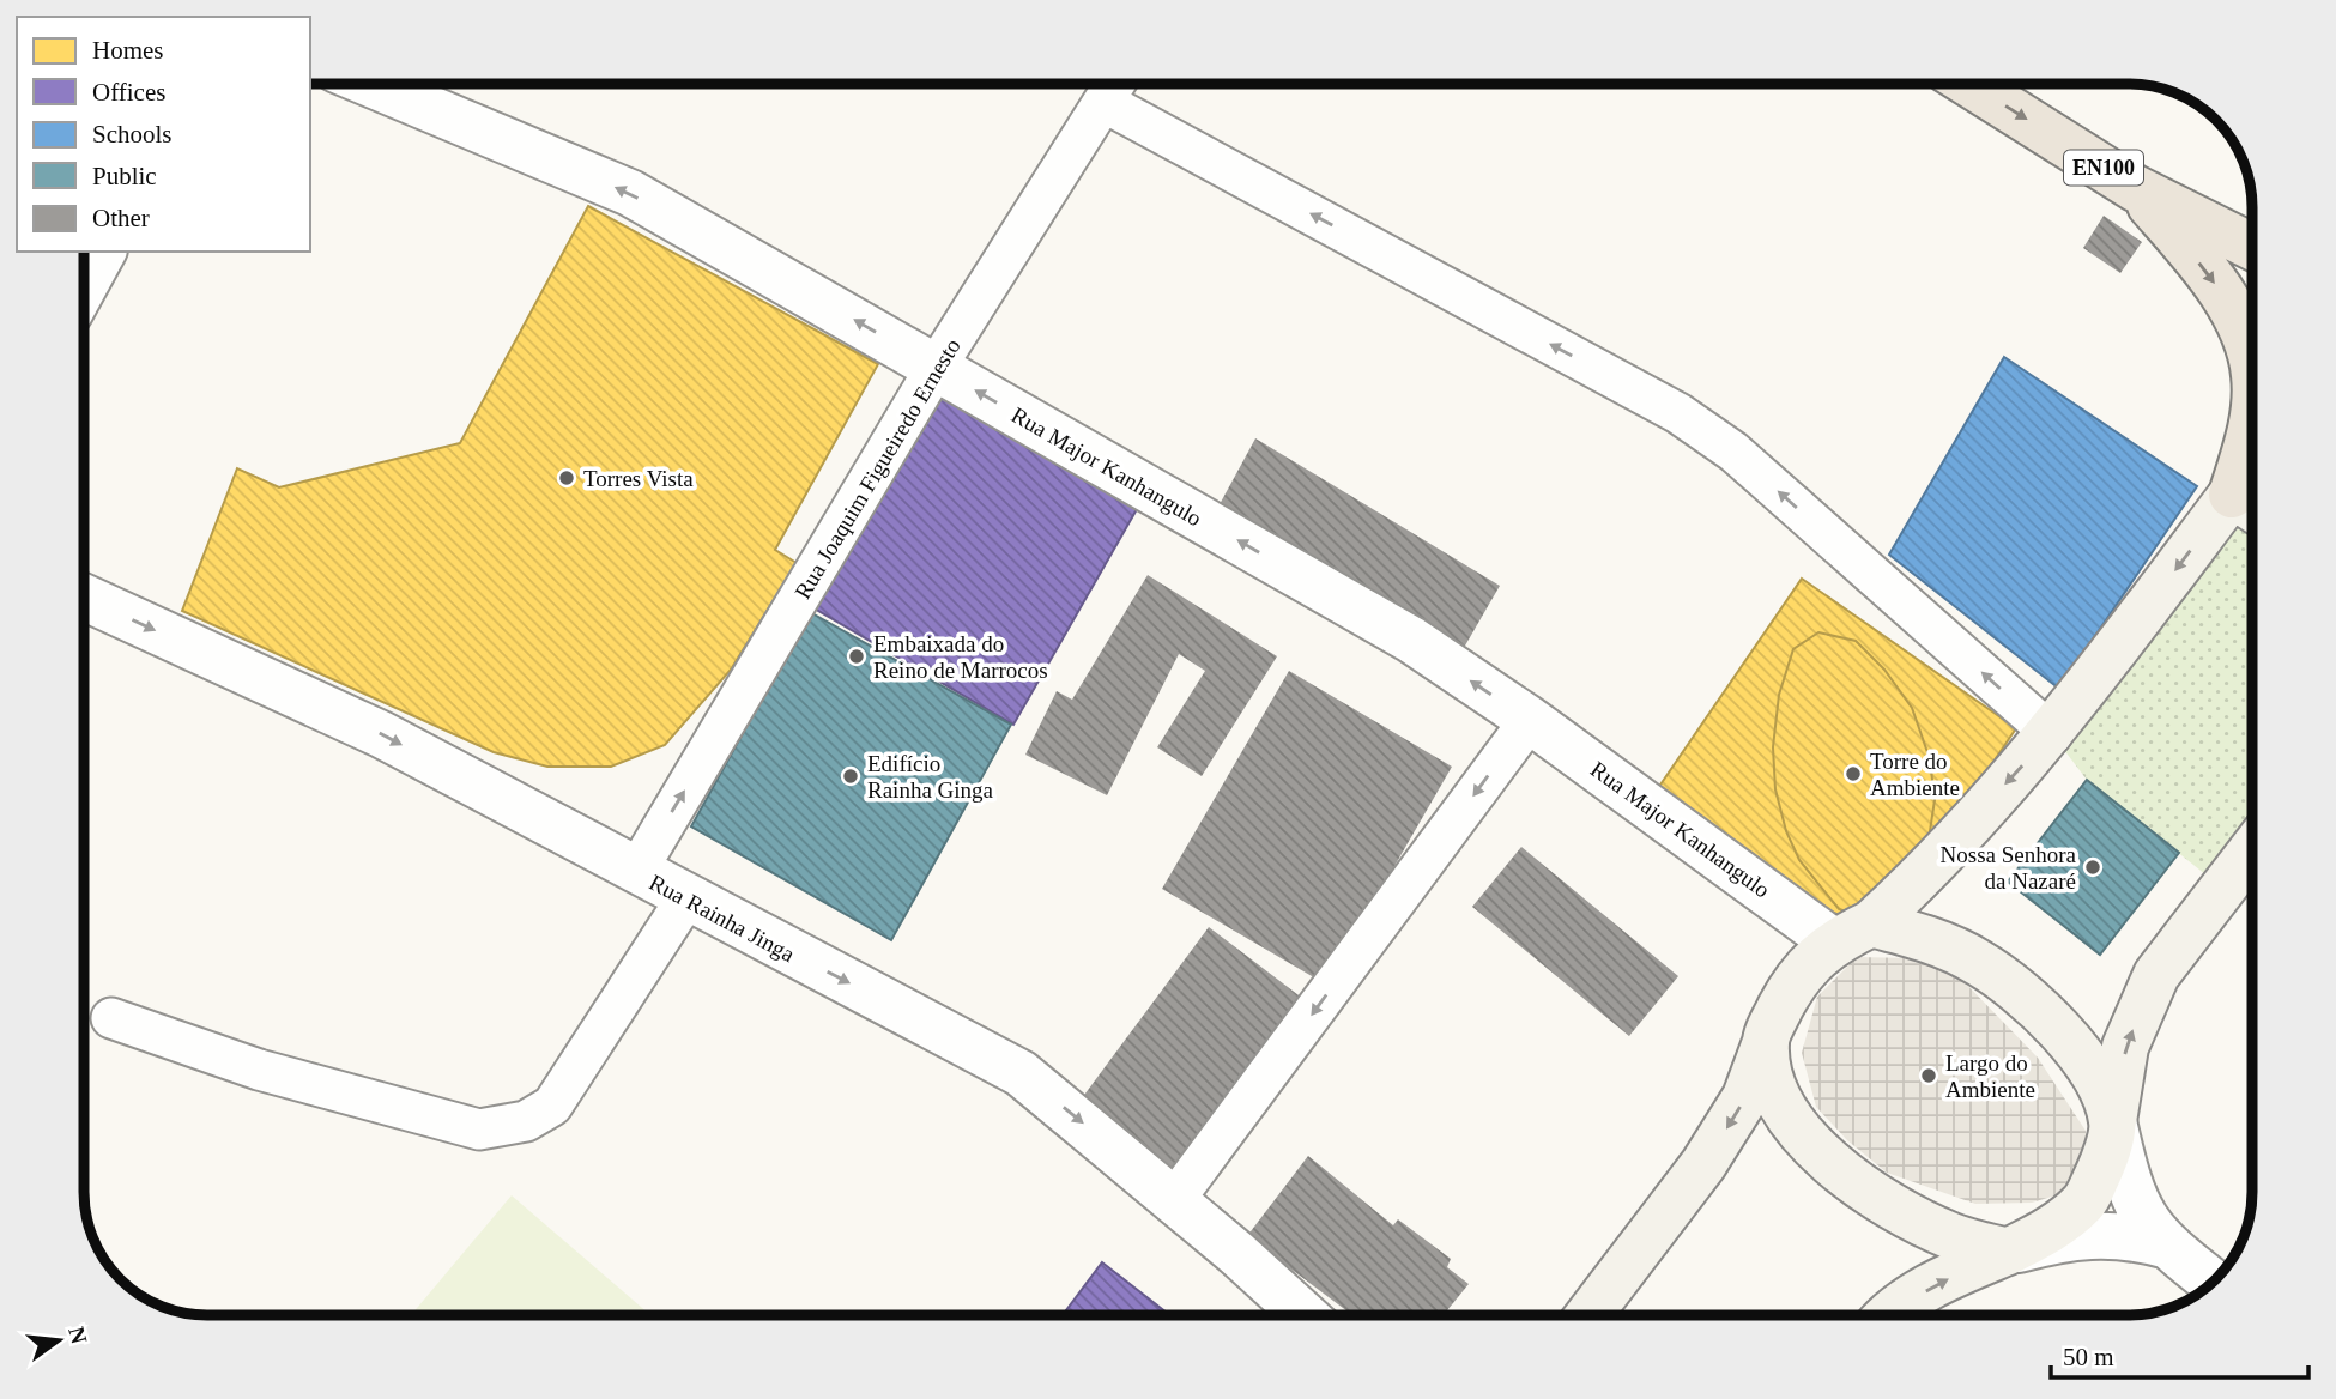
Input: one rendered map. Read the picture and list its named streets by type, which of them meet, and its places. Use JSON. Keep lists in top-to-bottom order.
{
  "streets": {
    "main road": ["EN100"],
    "street": ["Rua Major Kanhangulo", "Rua Joaquim Figueiredo Ernesto", "Rua Rainha Jinga"]
  },
  "crossings": [
    ["Rua Major Kanhangulo", "Rua Joaquim Figueiredo Ernesto"],
    ["Rua Joaquim Figueiredo Ernesto", "Rua Rainha Jinga"]
  ],
  "one_way": ["Rua Joaquim Figueiredo Ernesto", "Rua Rainha Jinga"],
  "places": [
    "Torres Vista",
    "Embaixada do Reino de Marrocos",
    "Torre do Ambiente",
    "Edifício Rainha Ginga",
    "Nossa Senhora da Nazaré",
    "Largo do Ambiente"
  ],
  "legend": [
    "Homes",
    "Offices",
    "Schools",
    "Public",
    "Other"
  ],
  "scale_bar": "50 m",
  "north": "right"
}
